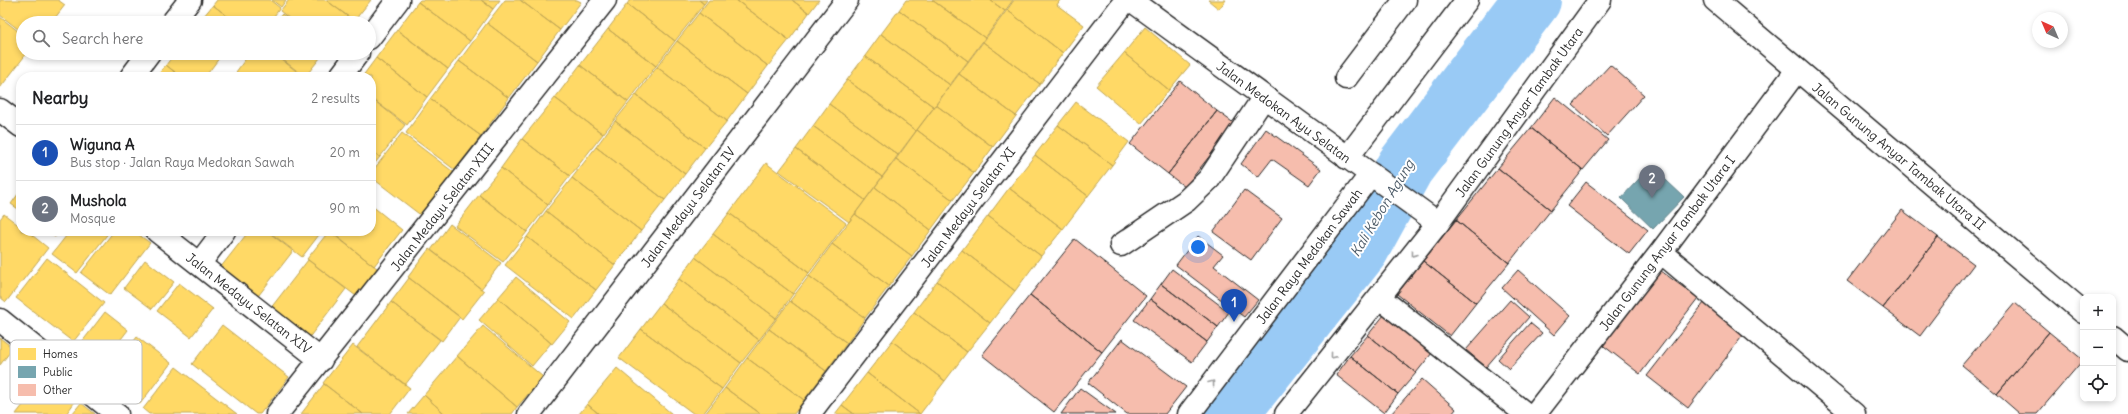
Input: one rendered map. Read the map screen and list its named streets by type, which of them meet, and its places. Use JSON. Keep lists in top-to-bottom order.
{
  "streets": {
    "street": [
      "Jalan Medokan Ayu Selatan",
      "Jalan Gunung Anyar Tambak Utara",
      "Jalan Gunung Anyar Tambak Utara II",
      "Jalan Medayu Selatan XIII",
      "Jalan Medayu Selatan IV",
      "Jalan Medayu Selatan XI",
      "Jalan Gunung Anyar Tambak Utara I",
      "Jalan Raya Medokan Sawah",
      "Jalan Medayu Selatan XIV"
    ]
  },
  "crossings": [
    ["Jalan Medokan Ayu Selatan", "Jalan Gunung Anyar Tambak Utara"],
    ["Jalan Medokan Ayu Selatan", "Jalan Raya Medokan Sawah"],
    ["Jalan Gunung Anyar Tambak Utara II", "Jalan Gunung Anyar Tambak Utara I"],
    ["Jalan Medayu Selatan XIII", "Jalan Medayu Selatan XIV"]
  ],
  "water": ["Kali Kebon Agung"],
  "legend": ["Homes", "Public", "Other"],
  "north": "top left",
  "page": {
    "search": "Search here",
    "heading": ["Nearby", "2 results"],
    "list": [
      {
        "mark": "1",
        "name": "Wiguna A",
        "note": "Bus stop · Jalan Raya Medokan Sawah",
        "value": "20 m"
      },
      {
        "mark": "2",
        "name": "Mushola",
        "note": "Mosque",
        "value": "90 m"
      }
    ],
    "pins": ["2", "1"],
    "map_buttons": ["+", "−"]
  }
}
